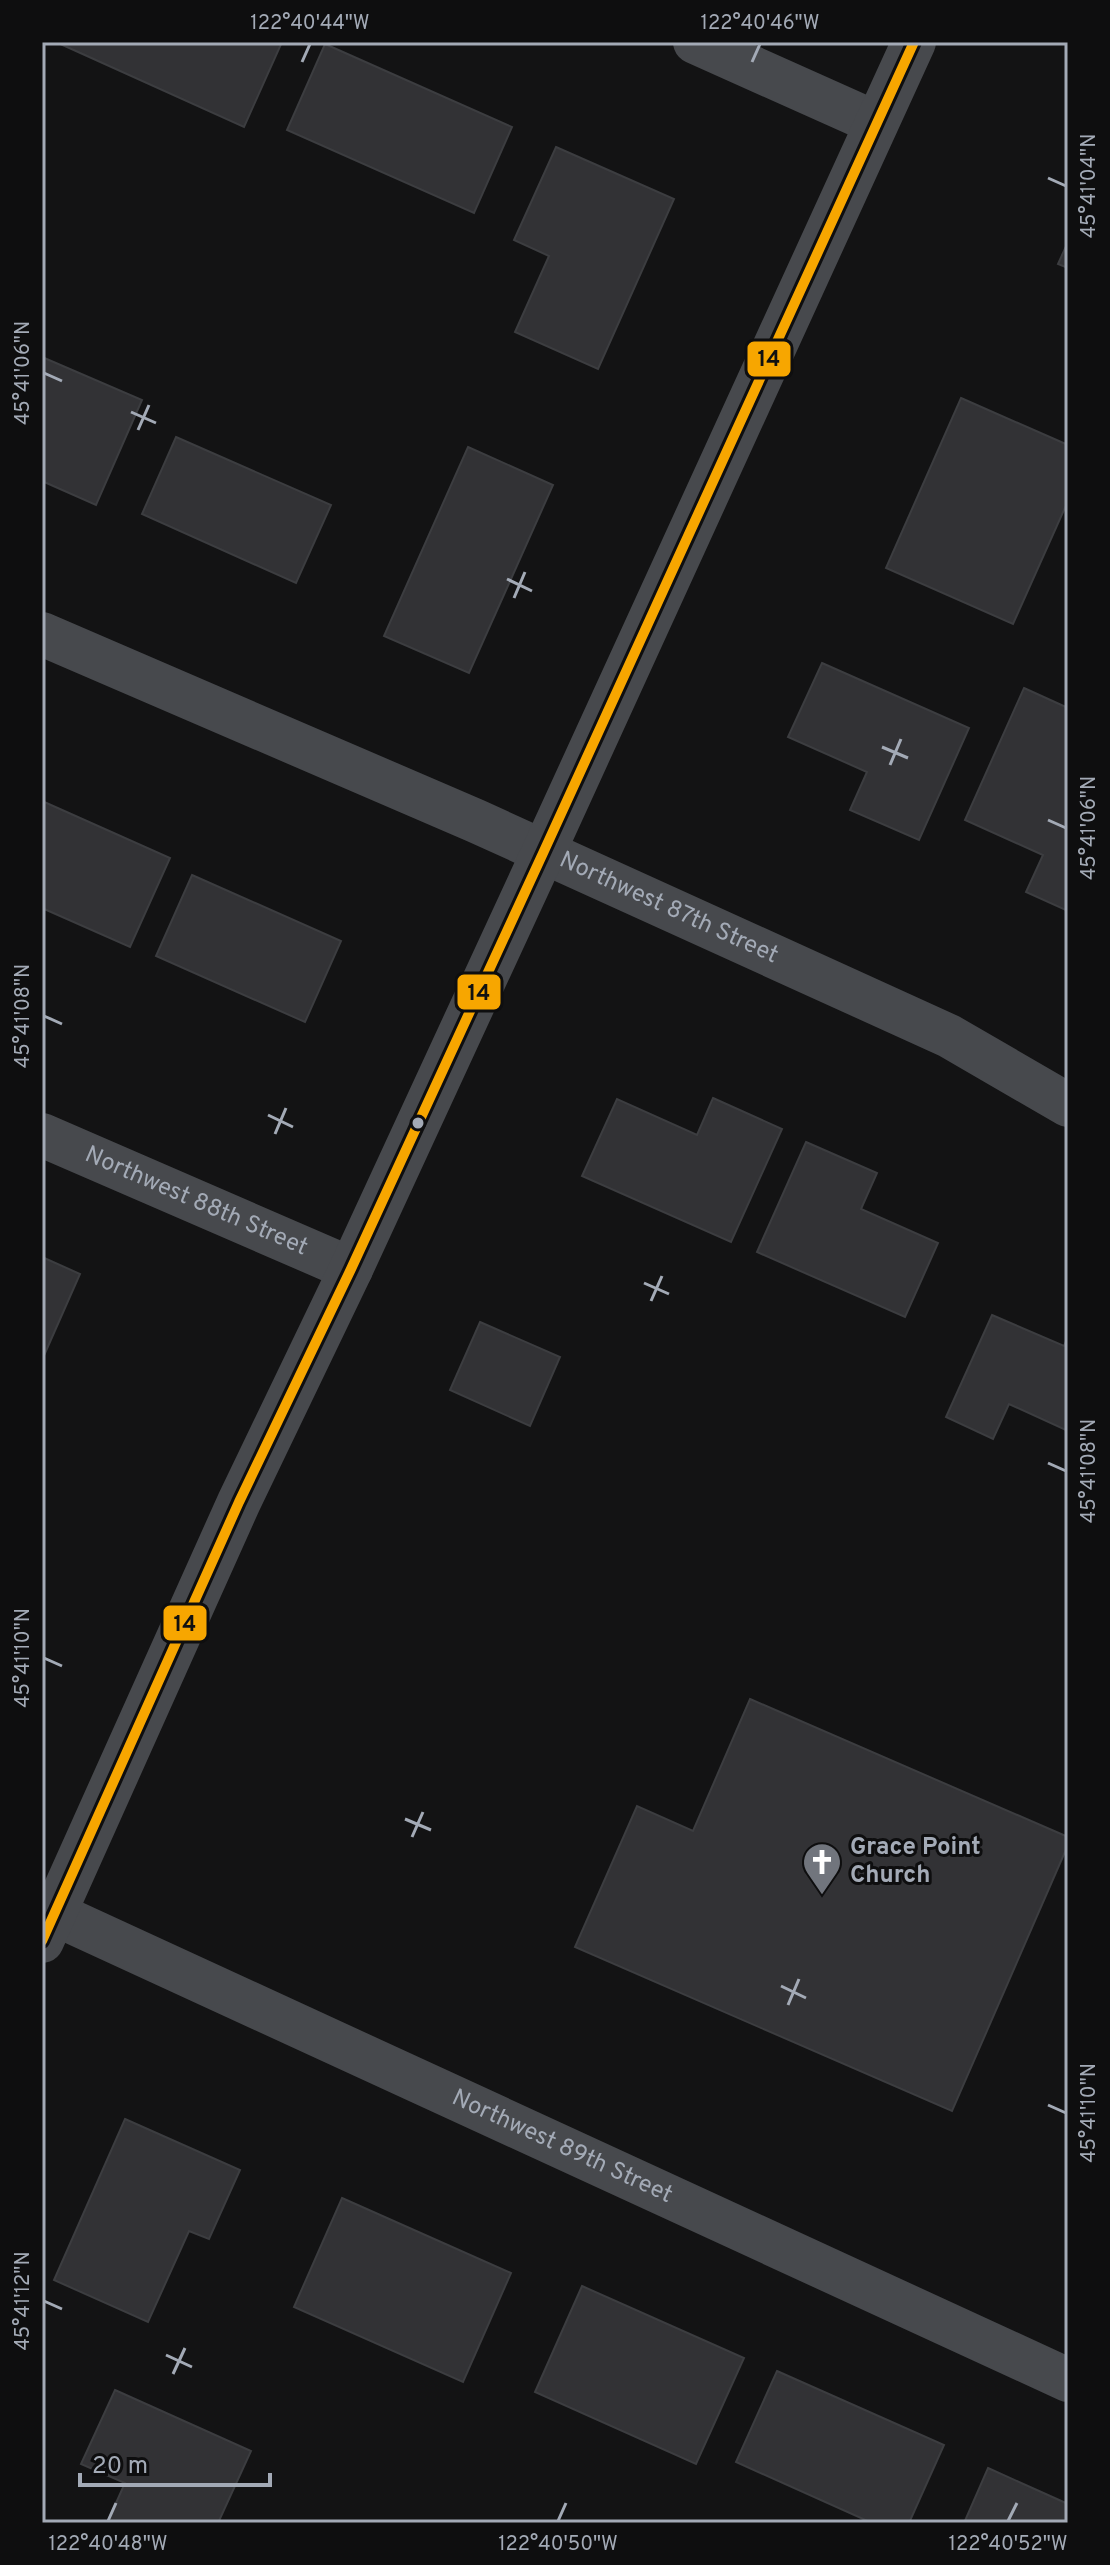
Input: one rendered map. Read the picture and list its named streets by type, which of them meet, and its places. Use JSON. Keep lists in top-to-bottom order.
{
  "streets": {
    "street": ["Northwest 87th Street", "Northwest 88th Street", "Northwest 89th Street"]
  },
  "places": {
    "church": ["Grace Point Church"]
  },
  "lines": ["transit line 14"],
  "scale_bar": "20 m",
  "coordinates": [
    "122°40'44\"W",
    "122°40'46\"W",
    "45°41'04\"N",
    "45°41'06\"N",
    "45°41'08\"N",
    "45°41'10\"N",
    "45°41'12\"N",
    "122°40'48\"W",
    "122°40'50\"W",
    "122°40'52\"W"
  ]
}
